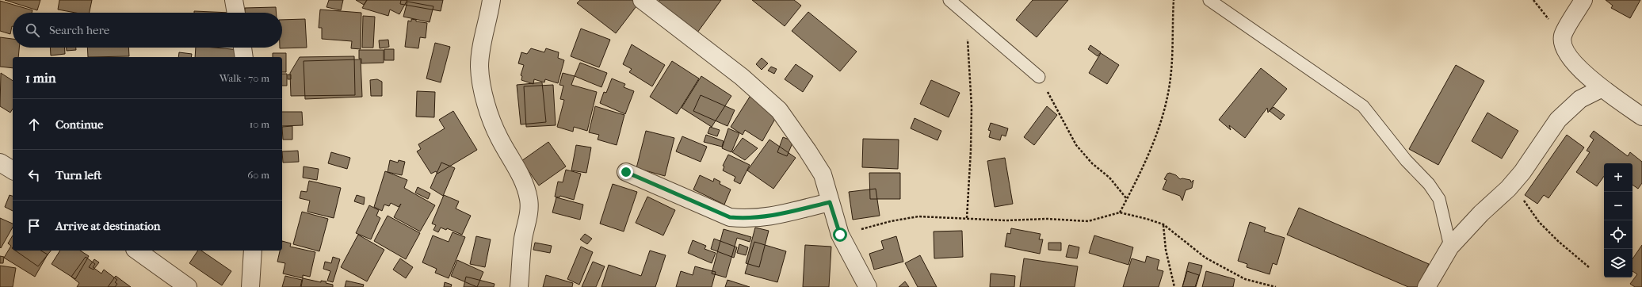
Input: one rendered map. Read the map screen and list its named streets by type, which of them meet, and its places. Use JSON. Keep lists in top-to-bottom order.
{
  "page": {
    "search": "Search here",
    "heading": ["1 min", "Walk · 70 m"],
    "list": [
      ["Continue", "10 m"],
      ["Turn left", "60 m"],
      "Arrive at destination"
    ],
    "map_buttons": ["+", "−"]
  }
}
